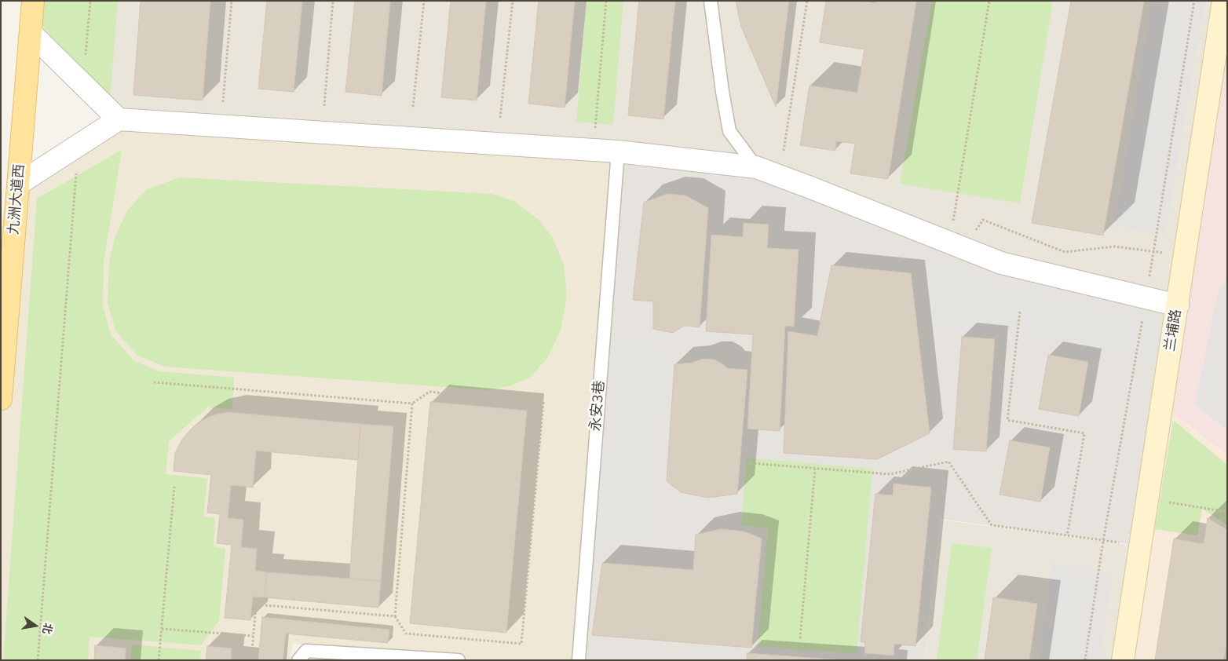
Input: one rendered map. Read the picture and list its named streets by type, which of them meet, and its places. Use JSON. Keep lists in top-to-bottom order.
{
  "streets": {
    "main road": ["九洲大道西", "兰埔路"],
    "lane": ["永安3巷"]
  },
  "north": "right"
}
